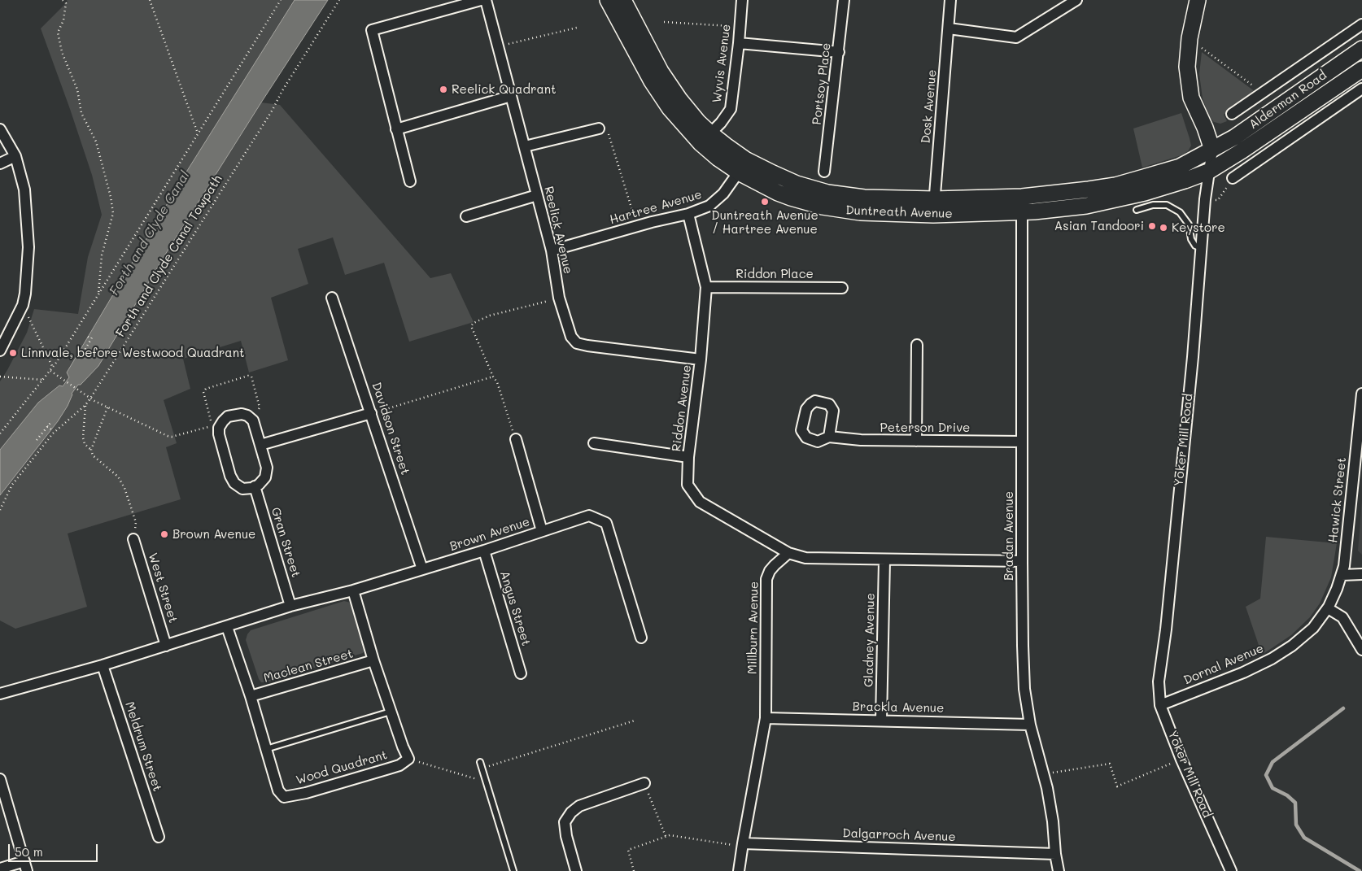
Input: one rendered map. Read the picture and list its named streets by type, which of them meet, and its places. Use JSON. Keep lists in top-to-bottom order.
{
  "streets": {
    "street": [
      "Wyvis Avenue",
      "Portsoy Place",
      "Alderman Road",
      "Dosk Avenue",
      "Hartree Avenue",
      "Duntreath Avenue",
      "Reelick Avenue",
      "Riddon Place",
      "Riddon Avenue",
      "Peterson Drive",
      "Davidson Street",
      "Yoker Mill Road",
      "Hawick Street",
      "Brown Avenue",
      "Bradan Avenue",
      "Gran Street",
      "West Street",
      "Angus Street",
      "Millburn Avenue",
      "Gladney Avenue",
      "Dornal Avenue",
      "Maclean Street",
      "Brackla Avenue",
      "Meldrum Street",
      "Wood Quadrant",
      "Dalgarroch Avenue"
    ],
    "path": ["Forth and Clyde Canal Towpath"]
  },
  "crossings": [
    ["Wyvis Avenue", "Duntreath Avenue"],
    ["Alderman Road", "Duntreath Avenue"],
    ["Alderman Road", "Yoker Mill Road"],
    ["Dosk Avenue", "Duntreath Avenue"],
    ["Hartree Avenue", "Duntreath Avenue"],
    ["Hartree Avenue", "Reelick Avenue"],
    ["Hartree Avenue", "Riddon Avenue"],
    ["Duntreath Avenue", "Yoker Mill Road"],
    ["Duntreath Avenue", "Bradan Avenue"],
    ["Reelick Avenue", "Riddon Avenue"],
    ["Riddon Place", "Riddon Avenue"],
    ["Riddon Avenue", "Millburn Avenue"],
    ["Peterson Drive", "Bradan Avenue"],
    ["Davidson Street", "Brown Avenue"],
    ["Yoker Mill Road", "Dornal Avenue"],
    ["Hawick Street", "Dornal Avenue"],
    ["Brown Avenue", "Gran Street"],
    ["Brown Avenue", "West Street"],
    ["Brown Avenue", "Angus Street"],
    ["Brown Avenue", "Meldrum Street"],
    ["Brown Avenue", "Wood Quadrant"],
    ["Bradan Avenue", "Brackla Avenue"],
    ["Bradan Avenue", "Dalgarroch Avenue"],
    ["Millburn Avenue", "Brackla Avenue"],
    ["Millburn Avenue", "Dalgarroch Avenue"],
    ["Gladney Avenue", "Brackla Avenue"],
    ["Maclean Street", "Wood Quadrant"]
  ],
  "water": ["Forth and Clyde Canal"],
  "places": [
    "Reelick Quadrant",
    "Duntreath Avenue / Hartree Avenue",
    "Asian Tandoori",
    "Keystore",
    "Linnvale, before Westwood Quadrant",
    "Brown Avenue"
  ],
  "scale_bar": "50 m"
}
